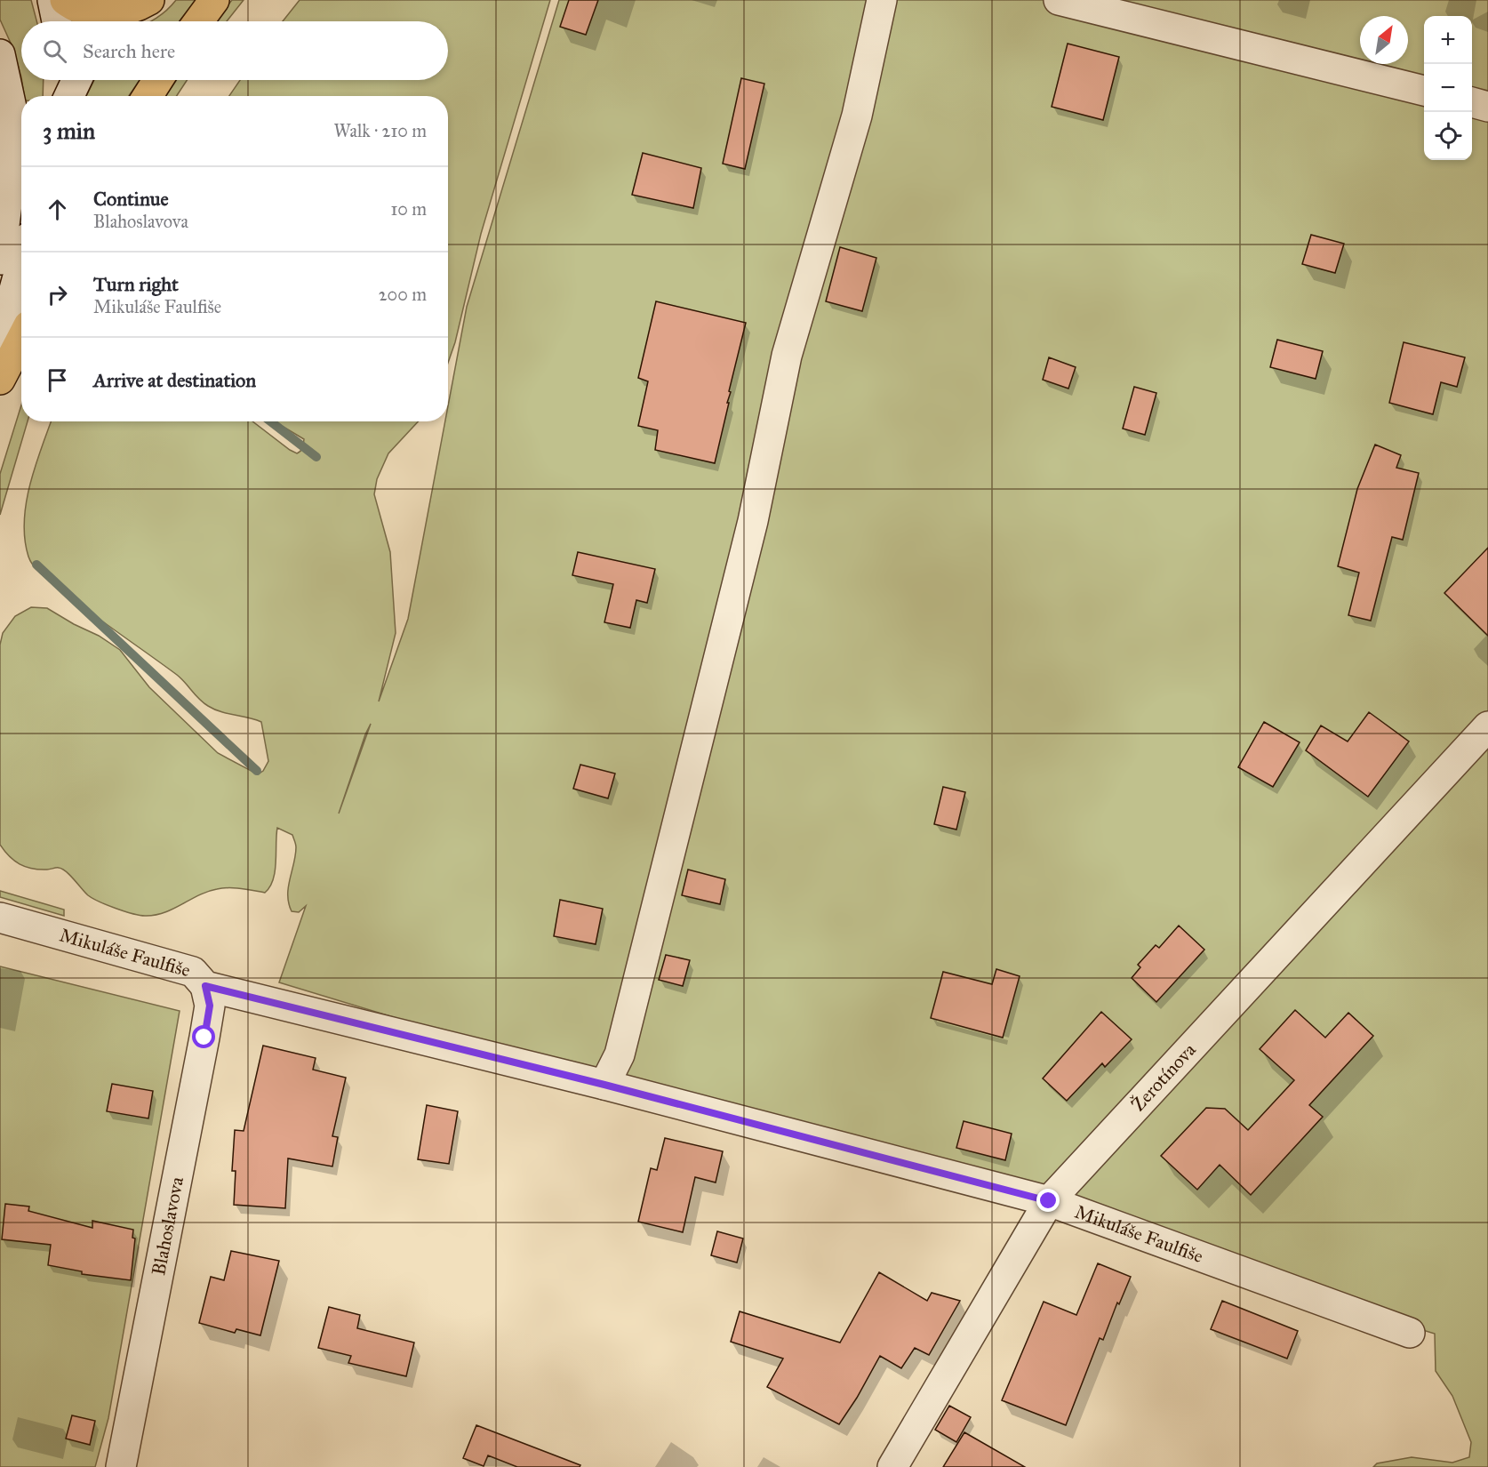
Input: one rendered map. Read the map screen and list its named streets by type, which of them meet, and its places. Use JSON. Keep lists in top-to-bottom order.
{
  "streets": {
    "street": ["Mikuláše Faulfiše", "Žerotínova", "Blahoslavova"]
  },
  "crossings": [
    ["Mikuláše Faulfiše", "Žerotínova"],
    ["Mikuláše Faulfiše", "Blahoslavova"]
  ],
  "north": "top right",
  "page": {
    "map_buttons": ["+", "−"],
    "search": "Search here",
    "heading": ["3 min", "Walk · 210 m"],
    "list": [
      ["Continue", "Blahoslavova", "10 m"],
      ["Turn right", "Mikuláše Faulfiše", "200 m"],
      "Arrive at destination"
    ]
  }
}
